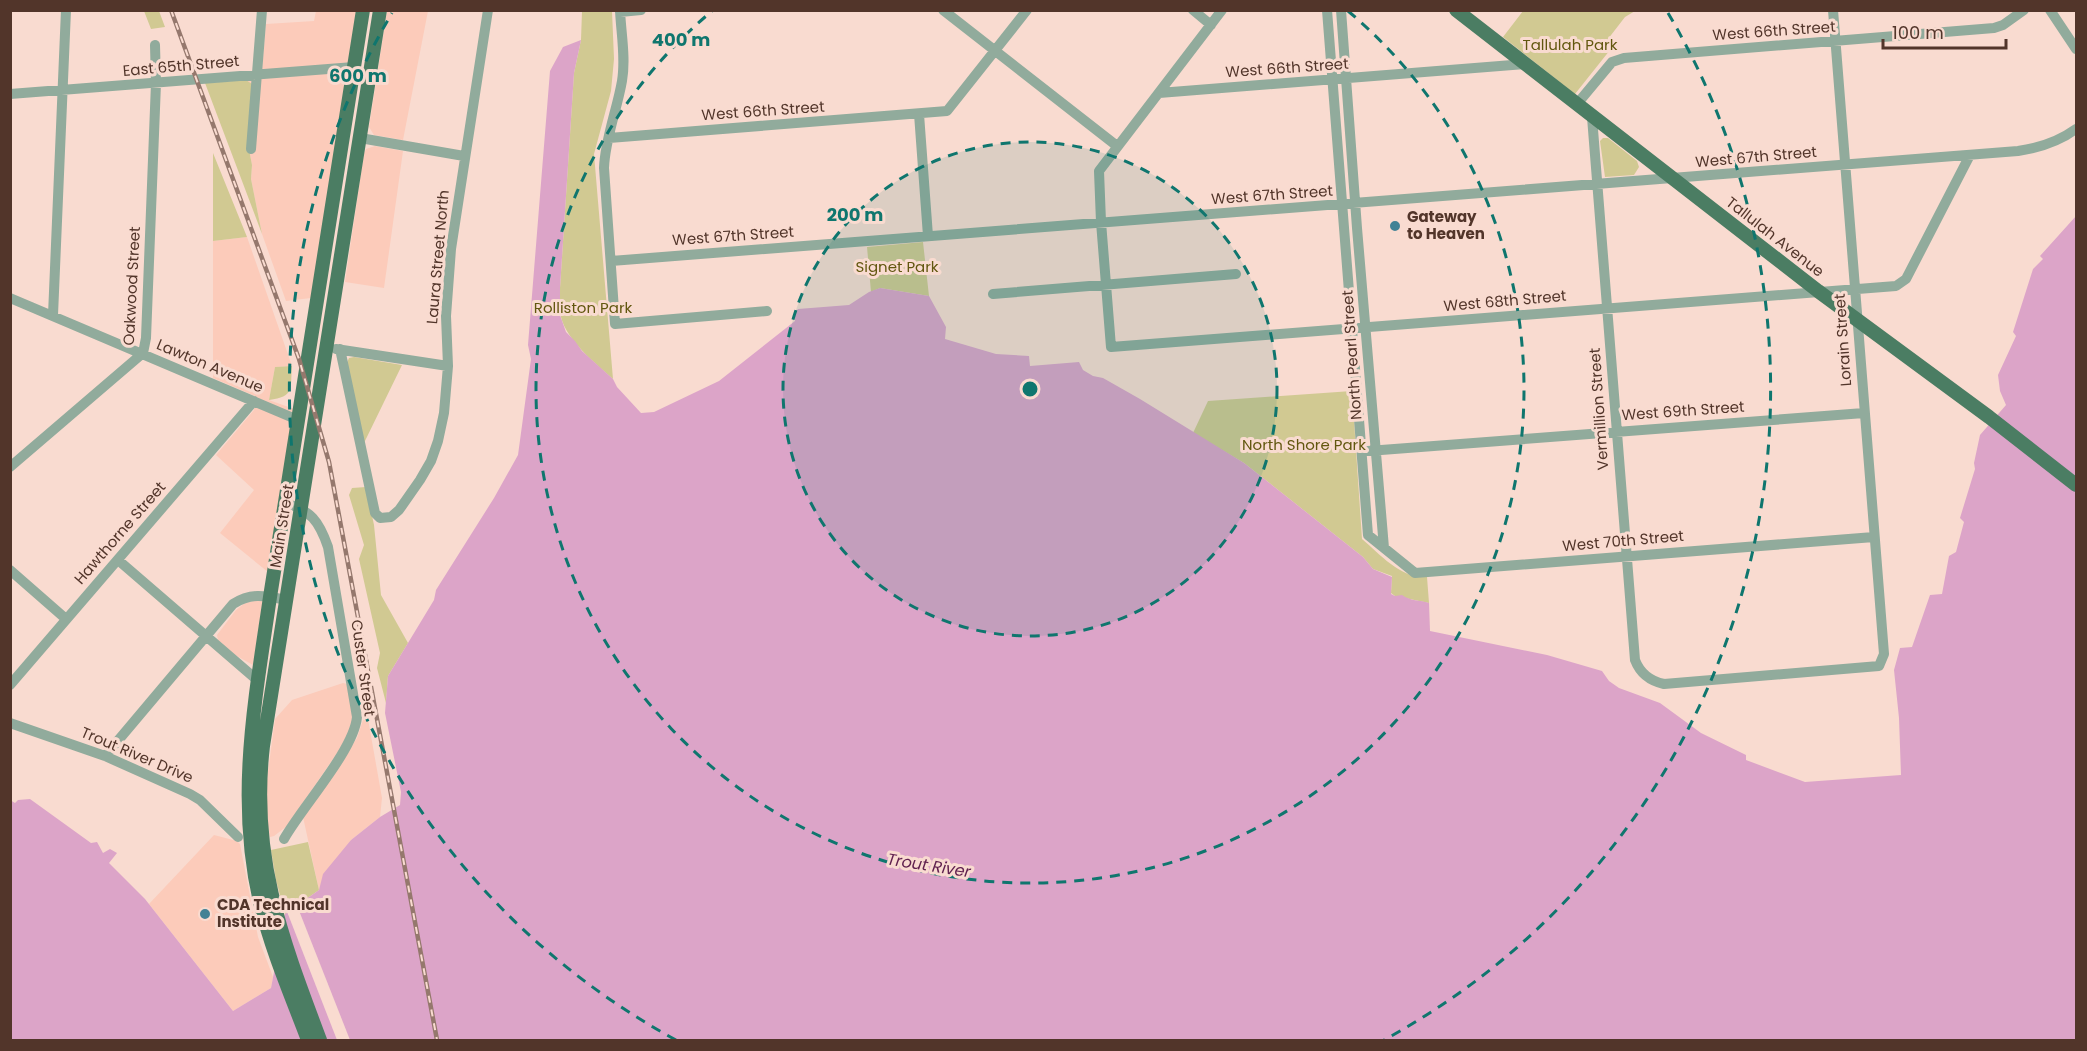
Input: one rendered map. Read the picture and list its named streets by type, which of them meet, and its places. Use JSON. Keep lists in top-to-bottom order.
{
  "streets": {
    "main road": ["Tallulah Avenue", "Main Street"],
    "street": [
      "West 66th Street",
      "East 65th Street",
      "West 67th Street",
      "Laura Street North",
      "Oakwood Street",
      "West 68th Street",
      "Lorain Street",
      "North Pearl Street",
      "Lawton Avenue",
      "Vermillion Street",
      "West 69th Street",
      "Hawthorne Street",
      "West 70th Street",
      "Custer Street",
      "Trout River Drive"
    ]
  },
  "crossings": [
    ["West 66th Street", "Tallulah Avenue"],
    ["West 66th Street", "Lorain Street"],
    ["West 66th Street", "North Pearl Street"],
    ["East 65th Street", "Oakwood Street"],
    ["East 65th Street", "Main Street"],
    ["West 67th Street", "Tallulah Avenue"],
    ["West 67th Street", "West 68th Street"],
    ["West 67th Street", "Lorain Street"],
    ["West 67th Street", "North Pearl Street"],
    ["West 67th Street", "Vermillion Street"],
    ["Tallulah Avenue", "West 68th Street"],
    ["Tallulah Avenue", "Lorain Street"],
    ["Tallulah Avenue", "Vermillion Street"],
    ["Laura Street North", "Main Street"],
    ["Oakwood Street", "Lawton Avenue"],
    ["West 68th Street", "Lorain Street"],
    ["West 68th Street", "North Pearl Street"],
    ["West 68th Street", "Vermillion Street"],
    ["Lorain Street", "Vermillion Street"],
    ["Lorain Street", "West 69th Street"],
    ["Lorain Street", "West 70th Street"],
    ["North Pearl Street", "West 69th Street"],
    ["North Pearl Street", "West 70th Street"],
    ["Lawton Avenue", "Main Street"],
    ["Lawton Avenue", "Hawthorne Street"],
    ["Vermillion Street", "West 69th Street"],
    ["Vermillion Street", "West 70th Street"],
    ["Main Street", "Custer Street"]
  ],
  "water": ["Trout River"],
  "parks": [
    "Tallulah Park",
    "Signet Park",
    "Rolliston Park",
    "North Shore Park"
  ],
  "places": ["Gateway to Heaven", "CDA Technical Institute"],
  "scale_bar": "100 m",
  "rings": ["400 m", "600 m", "200 m"]
}
